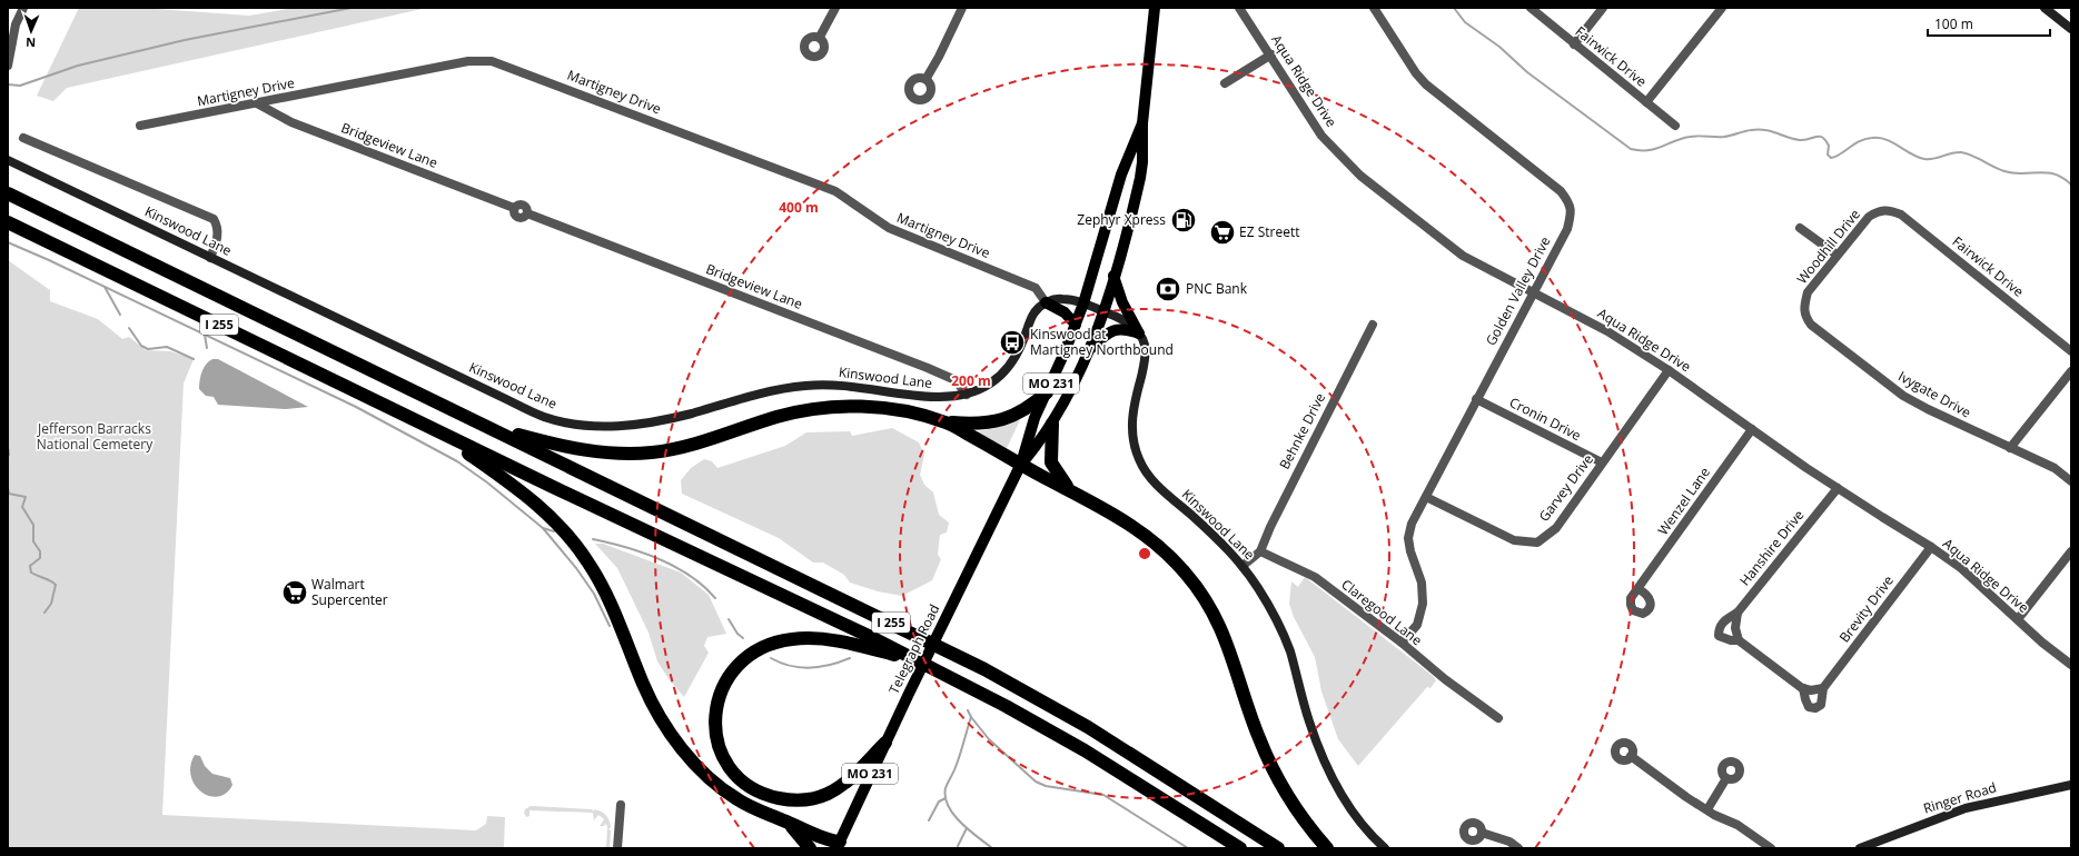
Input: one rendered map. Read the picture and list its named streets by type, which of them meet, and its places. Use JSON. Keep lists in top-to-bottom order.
{
  "streets": {
    "highway": ["I 255"],
    "main road": ["MO 231", "Telegraph Road"],
    "street": [
      "Fairwick Drive",
      "Aqua Ridge Drive",
      "Martigney Drive",
      "Bridgeview Lane",
      "Kinswood Lane",
      "Woodhill Drive",
      "Golden Valley Drive",
      "Ivygate Drive",
      "Cronin Drive",
      "Behnke Drive",
      "Garvey Drive",
      "Wenzel Lane",
      "Hanshire Drive",
      "Brevity Drive",
      "Claregood Lane",
      "Ringer Road"
    ]
  },
  "crossings": [
    ["Fairwick Drive", "Woodhill Drive"],
    ["Aqua Ridge Drive", "Golden Valley Drive"],
    ["Aqua Ridge Drive", "Garvey Drive"],
    ["Aqua Ridge Drive", "Wenzel Lane"],
    ["Aqua Ridge Drive", "Hanshire Drive"],
    ["Aqua Ridge Drive", "Brevity Drive"],
    ["Martigney Drive", "Bridgeview Lane"],
    ["Martigney Drive", "Kinswood Lane"],
    ["Bridgeview Lane", "Kinswood Lane"],
    ["Woodhill Drive", "Ivygate Drive"],
    ["Golden Valley Drive", "Cronin Drive"],
    ["Golden Valley Drive", "Garvey Drive"],
    ["Golden Valley Drive", "Claregood Lane"],
    ["Cronin Drive", "Garvey Drive"],
    ["Behnke Drive", "Claregood Lane"],
    ["Hanshire Drive", "Brevity Drive"]
  ],
  "parks": ["Jefferson Barracks National Cemetery"],
  "places": {
    "fuel station": ["Zephyr Xpress"],
    "supermarket": ["EZ Streett", "Walmart Supercenter"],
    "bank": ["PNC Bank"],
    "bus stop": ["Kinswood at Martigney Northbound"]
  },
  "scale_bar": "100 m",
  "north": "bottom",
  "rings": ["400 m", "200 m"]
}
